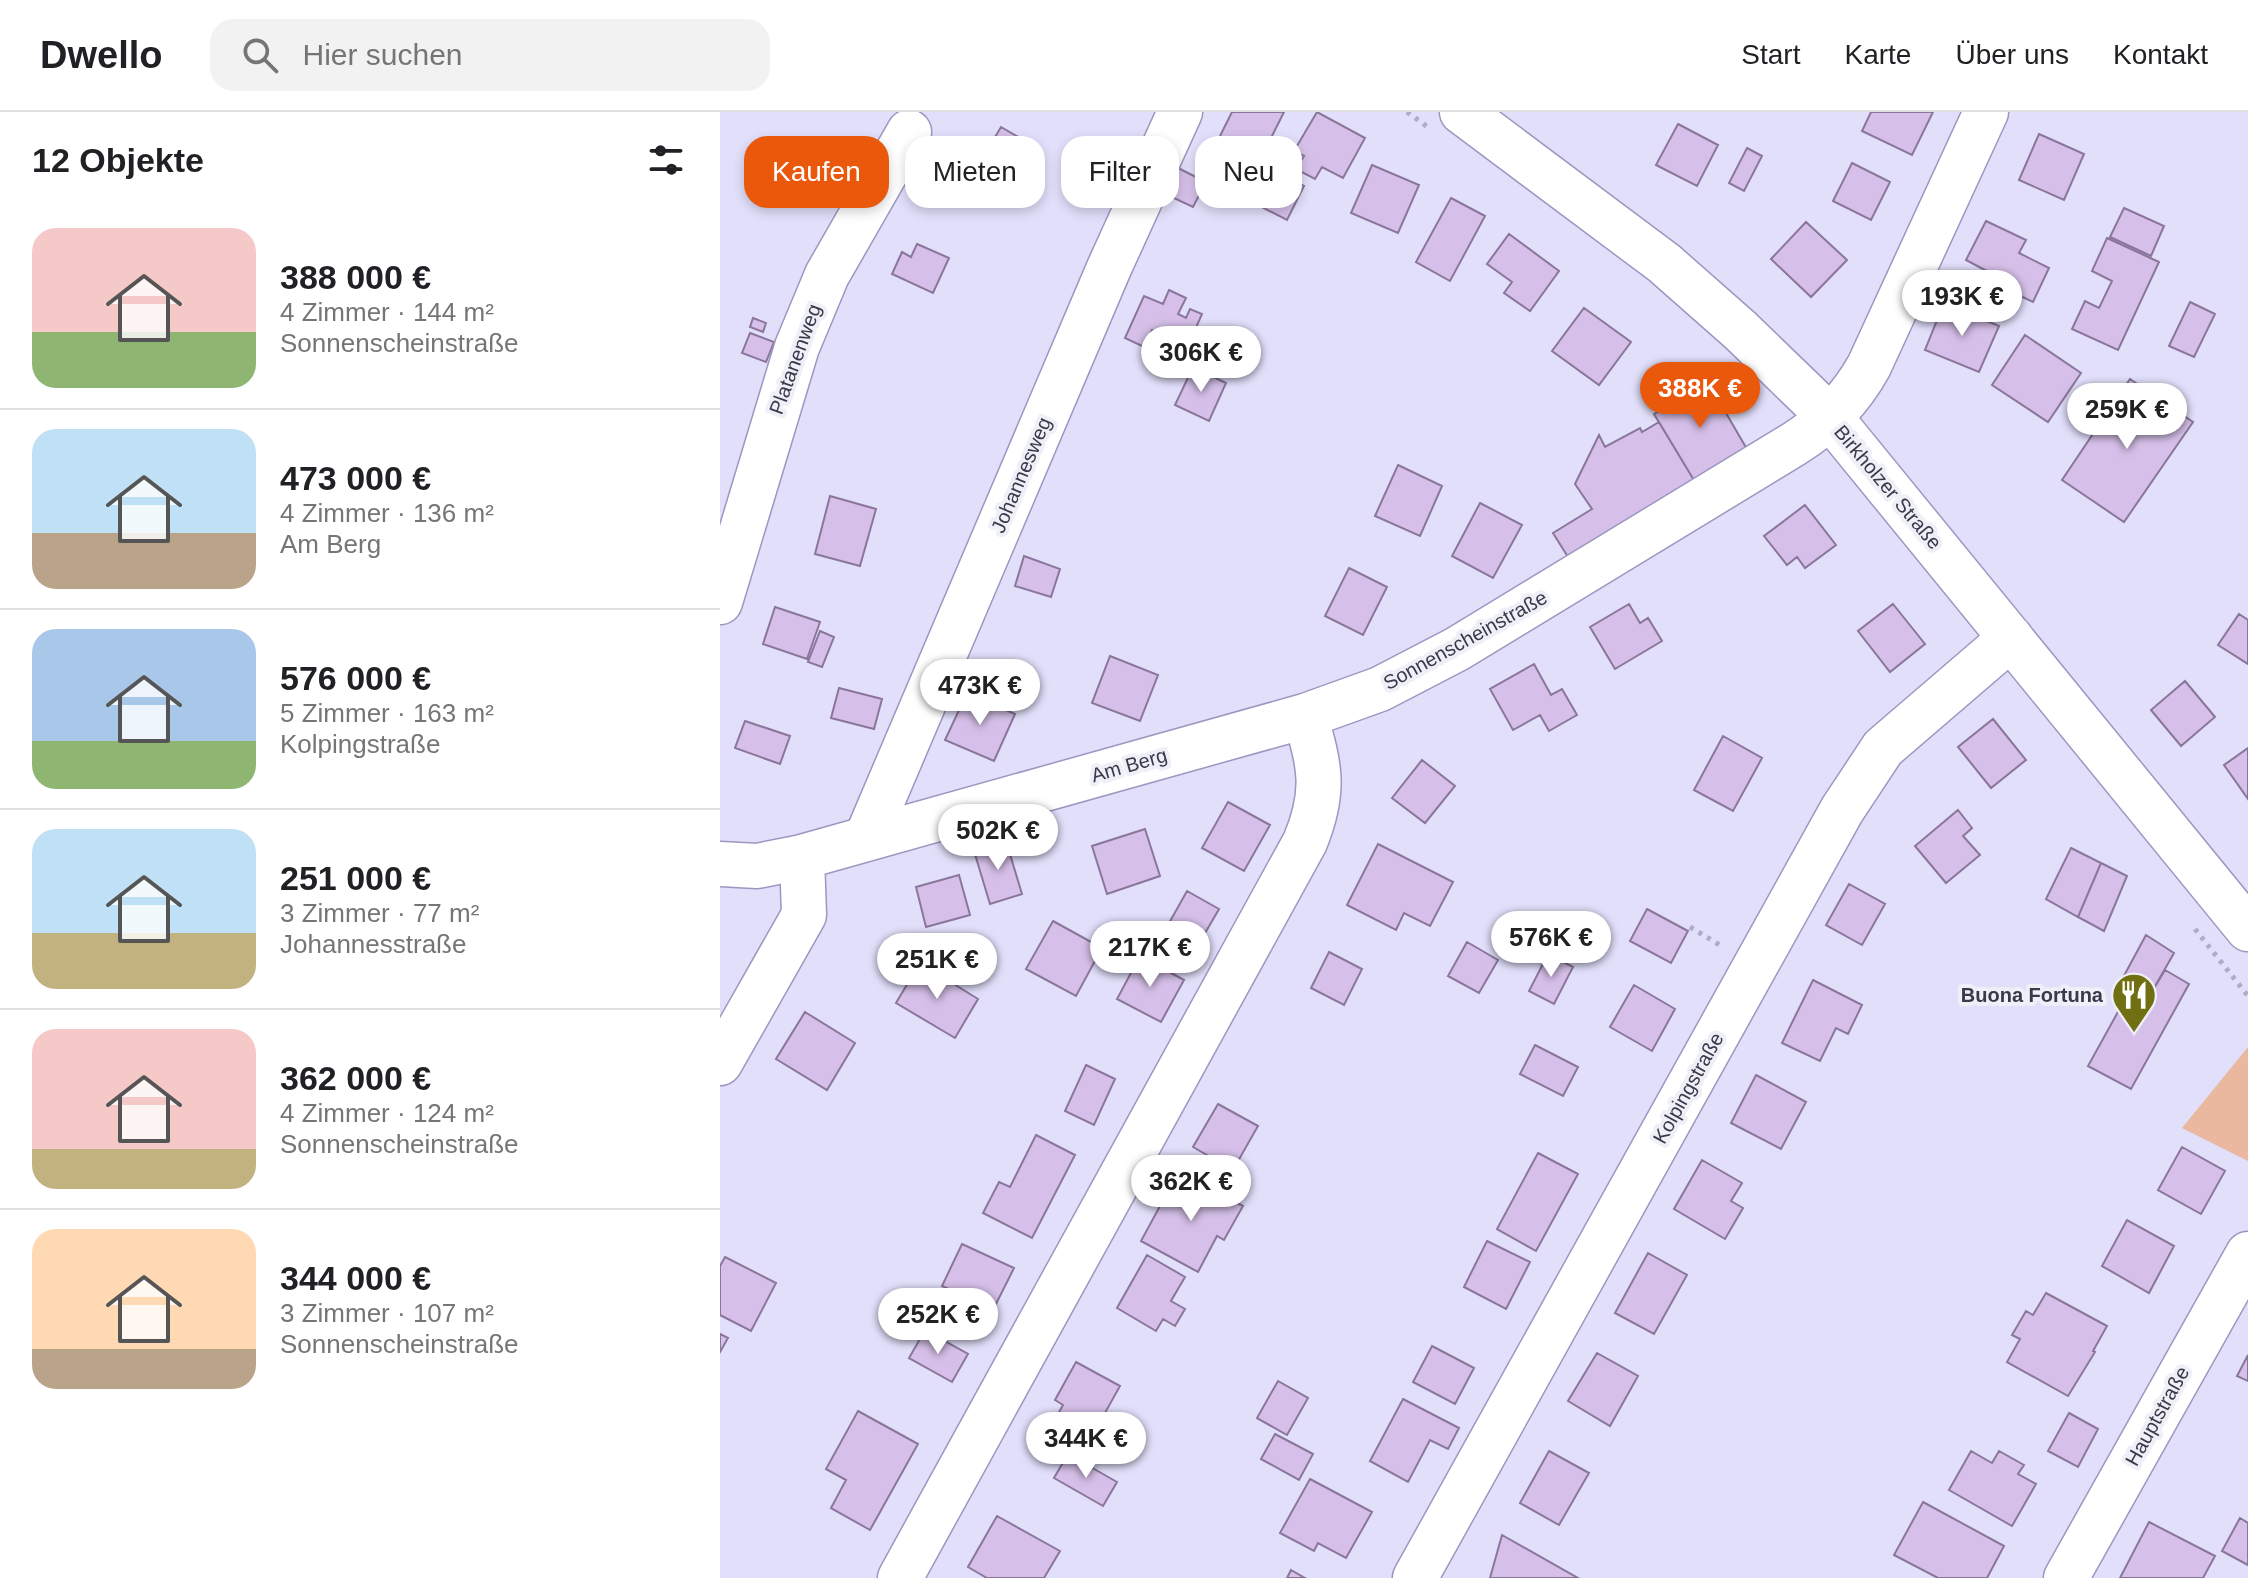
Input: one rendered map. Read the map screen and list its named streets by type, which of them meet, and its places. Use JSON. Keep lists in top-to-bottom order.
{
  "streets": {
    "street": [
      "Platanenweg",
      "Johannesweg",
      "Birkholzer Straße",
      "Sonnenscheinstraße",
      "Am Berg",
      "Kolpingstraße",
      "Hauptstraße"
    ]
  },
  "crossings": [
    ["Johannesweg", "Am Berg"],
    ["Birkholzer Straße", "Sonnenscheinstraße"],
    ["Birkholzer Straße", "Kolpingstraße"],
    ["Sonnenscheinstraße", "Am Berg"]
  ],
  "places": {
    "restaurant": ["Buona Fortuna"]
  },
  "page": {
    "header": "Dwello",
    "search": "Hier suchen",
    "nav": [
      "Start",
      "Karte",
      "Über uns",
      "Kontakt"
    ],
    "heading": "12 Objekte",
    "chip": [
      "Kaufen",
      "Mieten",
      "Filter",
      "Neu"
    ],
    "list": [
      {
        "name": "388 000 €",
        "note": "4 Zimmer · 144 m² · Sonnenscheinstraße"
      },
      {
        "name": "473 000 €",
        "note": "4 Zimmer · 136 m² · Am Berg"
      },
      {
        "name": "576 000 €",
        "note": "5 Zimmer · 163 m² · Kolpingstraße"
      },
      {
        "name": "251 000 €",
        "note": "3 Zimmer · 77 m² · Johannesstraße"
      },
      {
        "name": "362 000 €",
        "note": "4 Zimmer · 124 m² · Sonnenscheinstraße"
      },
      {
        "name": "344 000 €",
        "note": "3 Zimmer · 107 m² · Sonnenscheinstraße"
      }
    ],
    "price": [
      "193K €",
      "306K €",
      "388K €",
      "259K €",
      "473K €",
      "502K €",
      "576K €",
      "217K €",
      "251K €",
      "362K €",
      "252K €",
      "344K €"
    ]
  }
}
